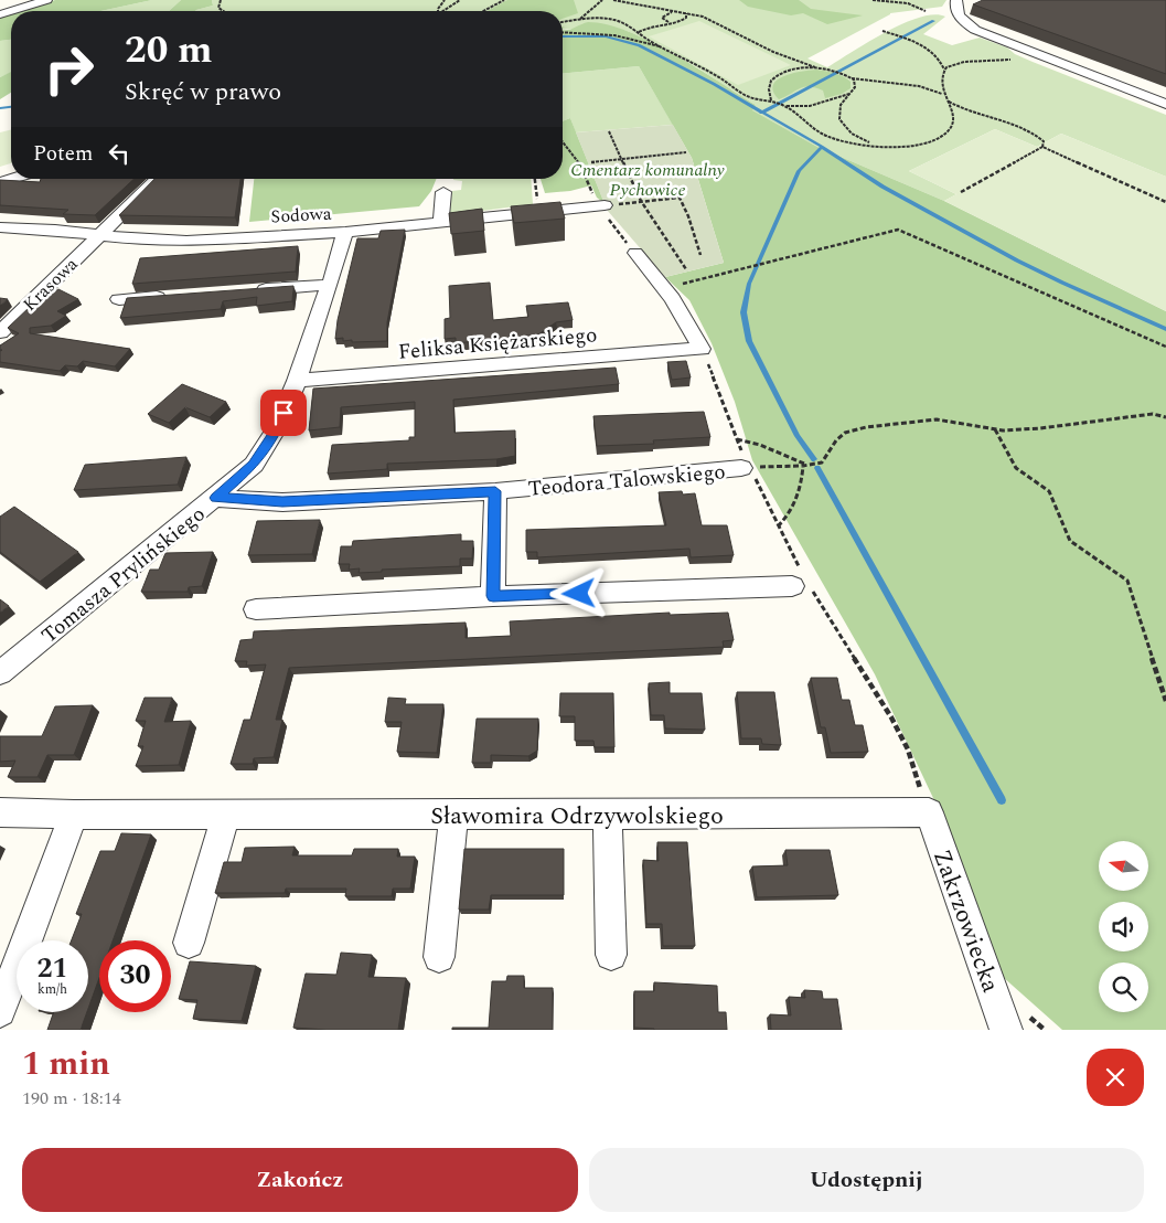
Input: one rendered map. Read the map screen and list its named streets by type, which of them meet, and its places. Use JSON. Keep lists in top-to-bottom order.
{
  "streets": {
    "street": [
      "Sodowa",
      "Krasowa",
      "Feliksa Księżarskiego",
      "Teodora Talowskiego",
      "Tomasza Prylińskiego",
      "Sławomira Odrzywolskiego",
      "Zakrzowiecka"
    ]
  },
  "crossings": [
    ["Sodowa", "Krasowa"],
    ["Sodowa", "Tomasza Prylińskiego"],
    ["Feliksa Księżarskiego", "Tomasza Prylińskiego"],
    ["Teodora Talowskiego", "Tomasza Prylińskiego"],
    ["Sławomira Odrzywolskiego", "Zakrzowiecka"]
  ],
  "parks": ["Cmentarz komunalny Pychowice"],
  "north": "left",
  "page": {
    "turn": ["20 m", "Skręć w prawo"],
    "then": "Potem",
    "speed": "21 km/h",
    "limit": "30",
    "heading": ["1 min", "190 m · 18:14"],
    "buttons": ["Zakończ", "Udostępnij"]
  }
}
